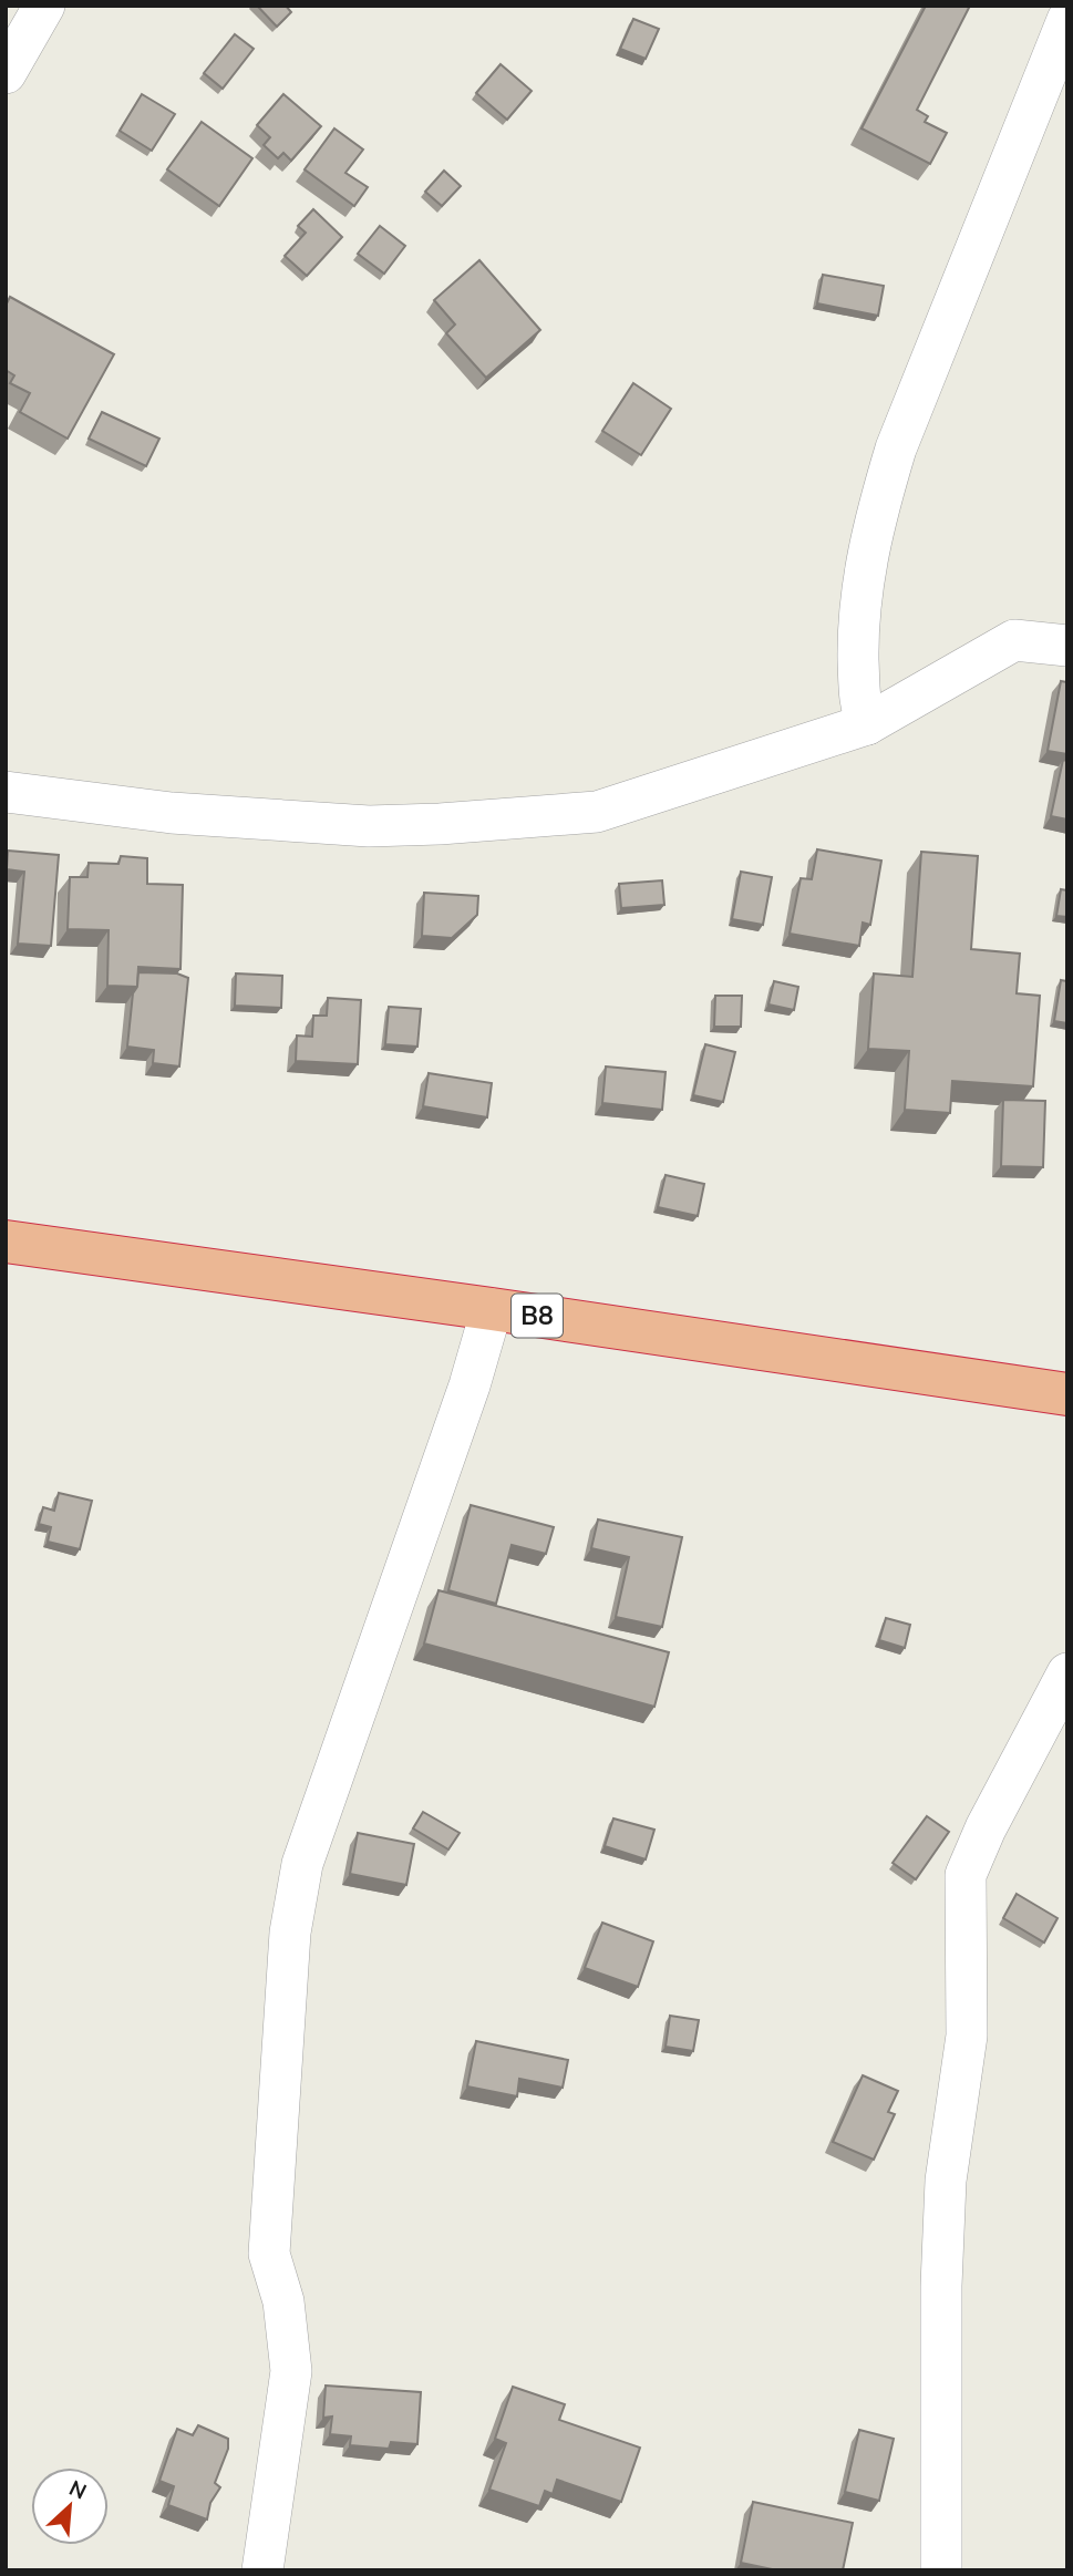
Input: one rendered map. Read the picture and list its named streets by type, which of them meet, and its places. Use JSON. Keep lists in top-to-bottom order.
{
  "streets": {
    "highway": ["B8"]
  },
  "north": "top right"
}
